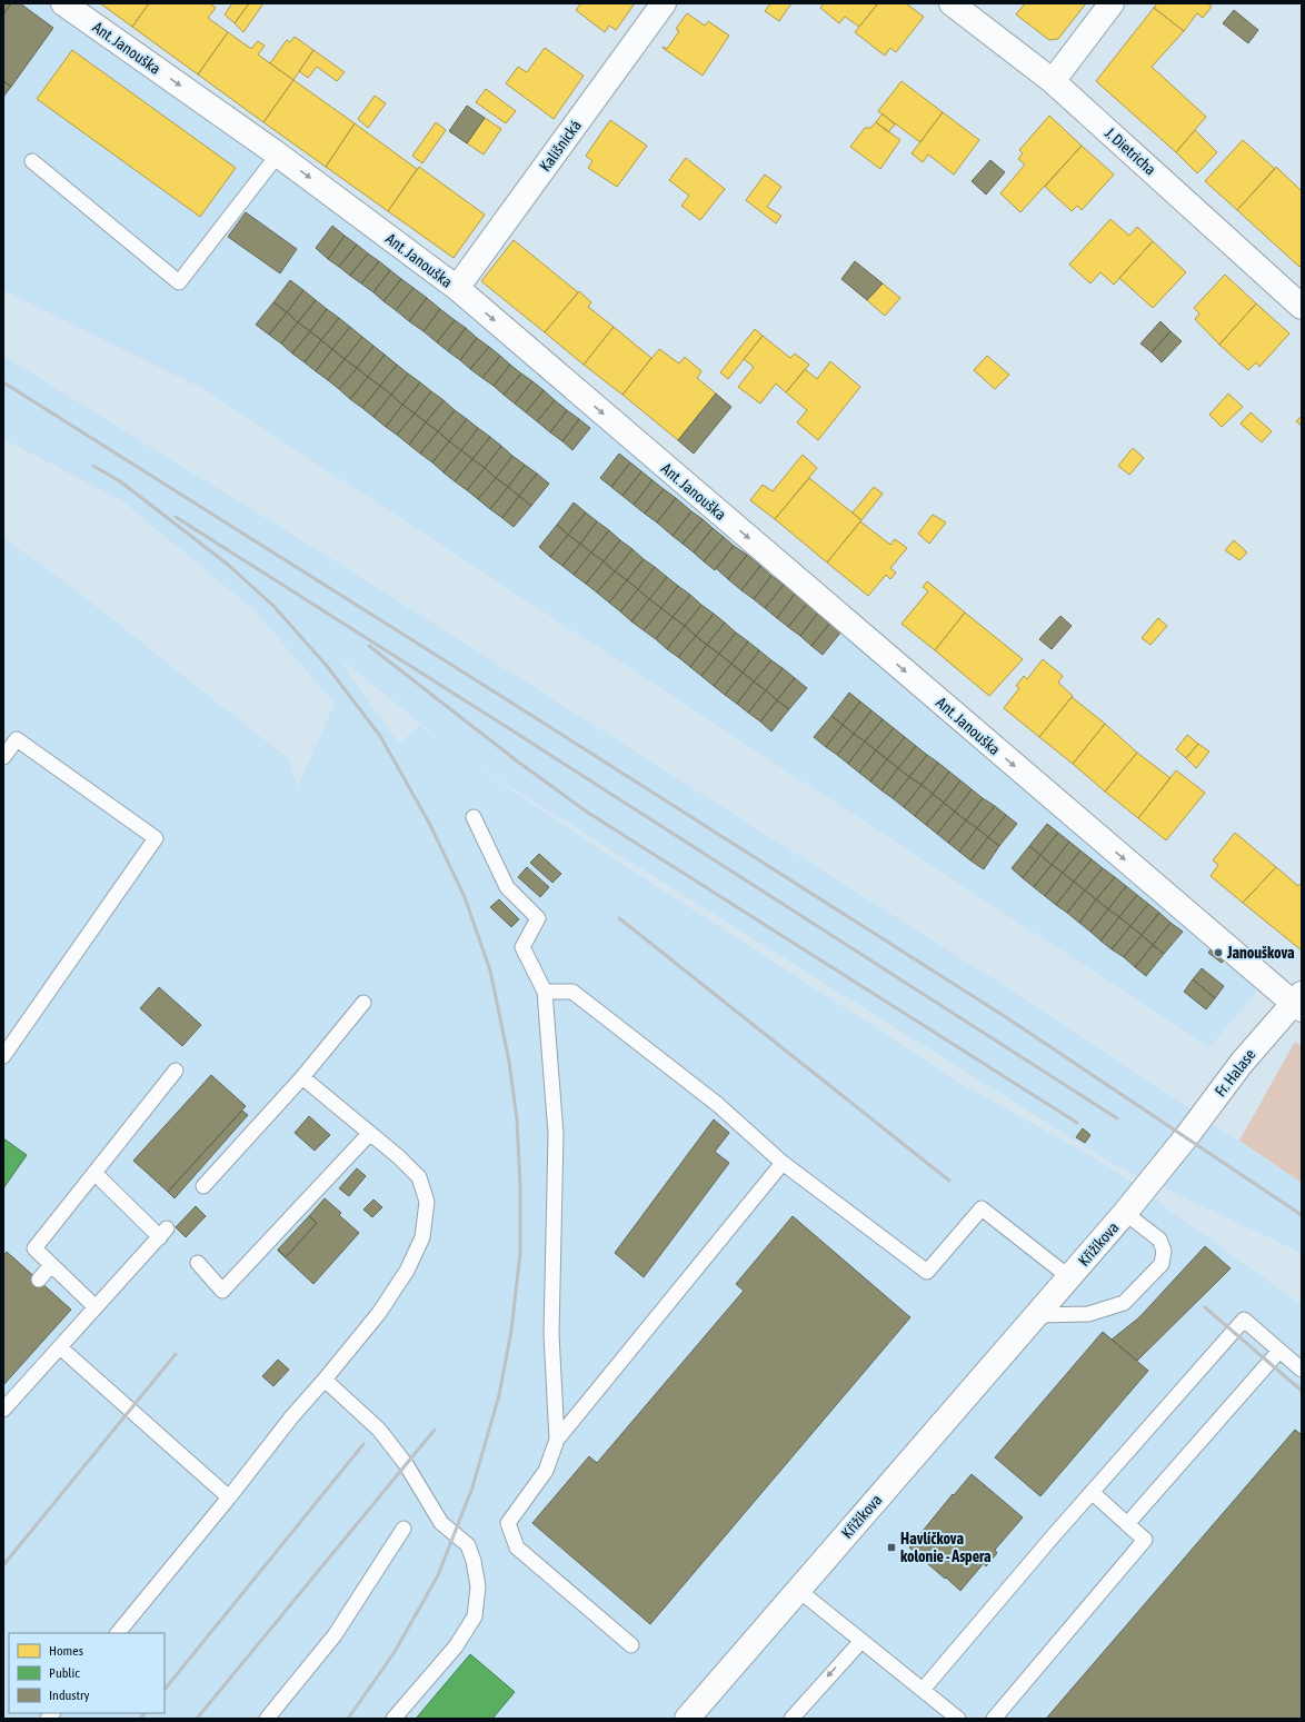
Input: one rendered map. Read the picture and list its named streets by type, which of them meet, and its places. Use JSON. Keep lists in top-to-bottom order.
{
  "streets": {
    "street": [
      "Ant. Janouška",
      "Kališnická",
      "J. Dietricha",
      "Fr. Halase",
      "Křižíkova"
    ]
  },
  "crossings": [
    ["Ant. Janouška", "Kališnická"],
    ["Ant. Janouška", "Fr. Halase"],
    ["Fr. Halase", "Křižíkova"]
  ],
  "one_way": ["Ant. Janouška"],
  "places": {
    "other": ["Janouškova"],
    "transit": ["Havlíčkova kolonie - Aspera"]
  },
  "legend": ["Homes", "Public", "Industry"]
}
